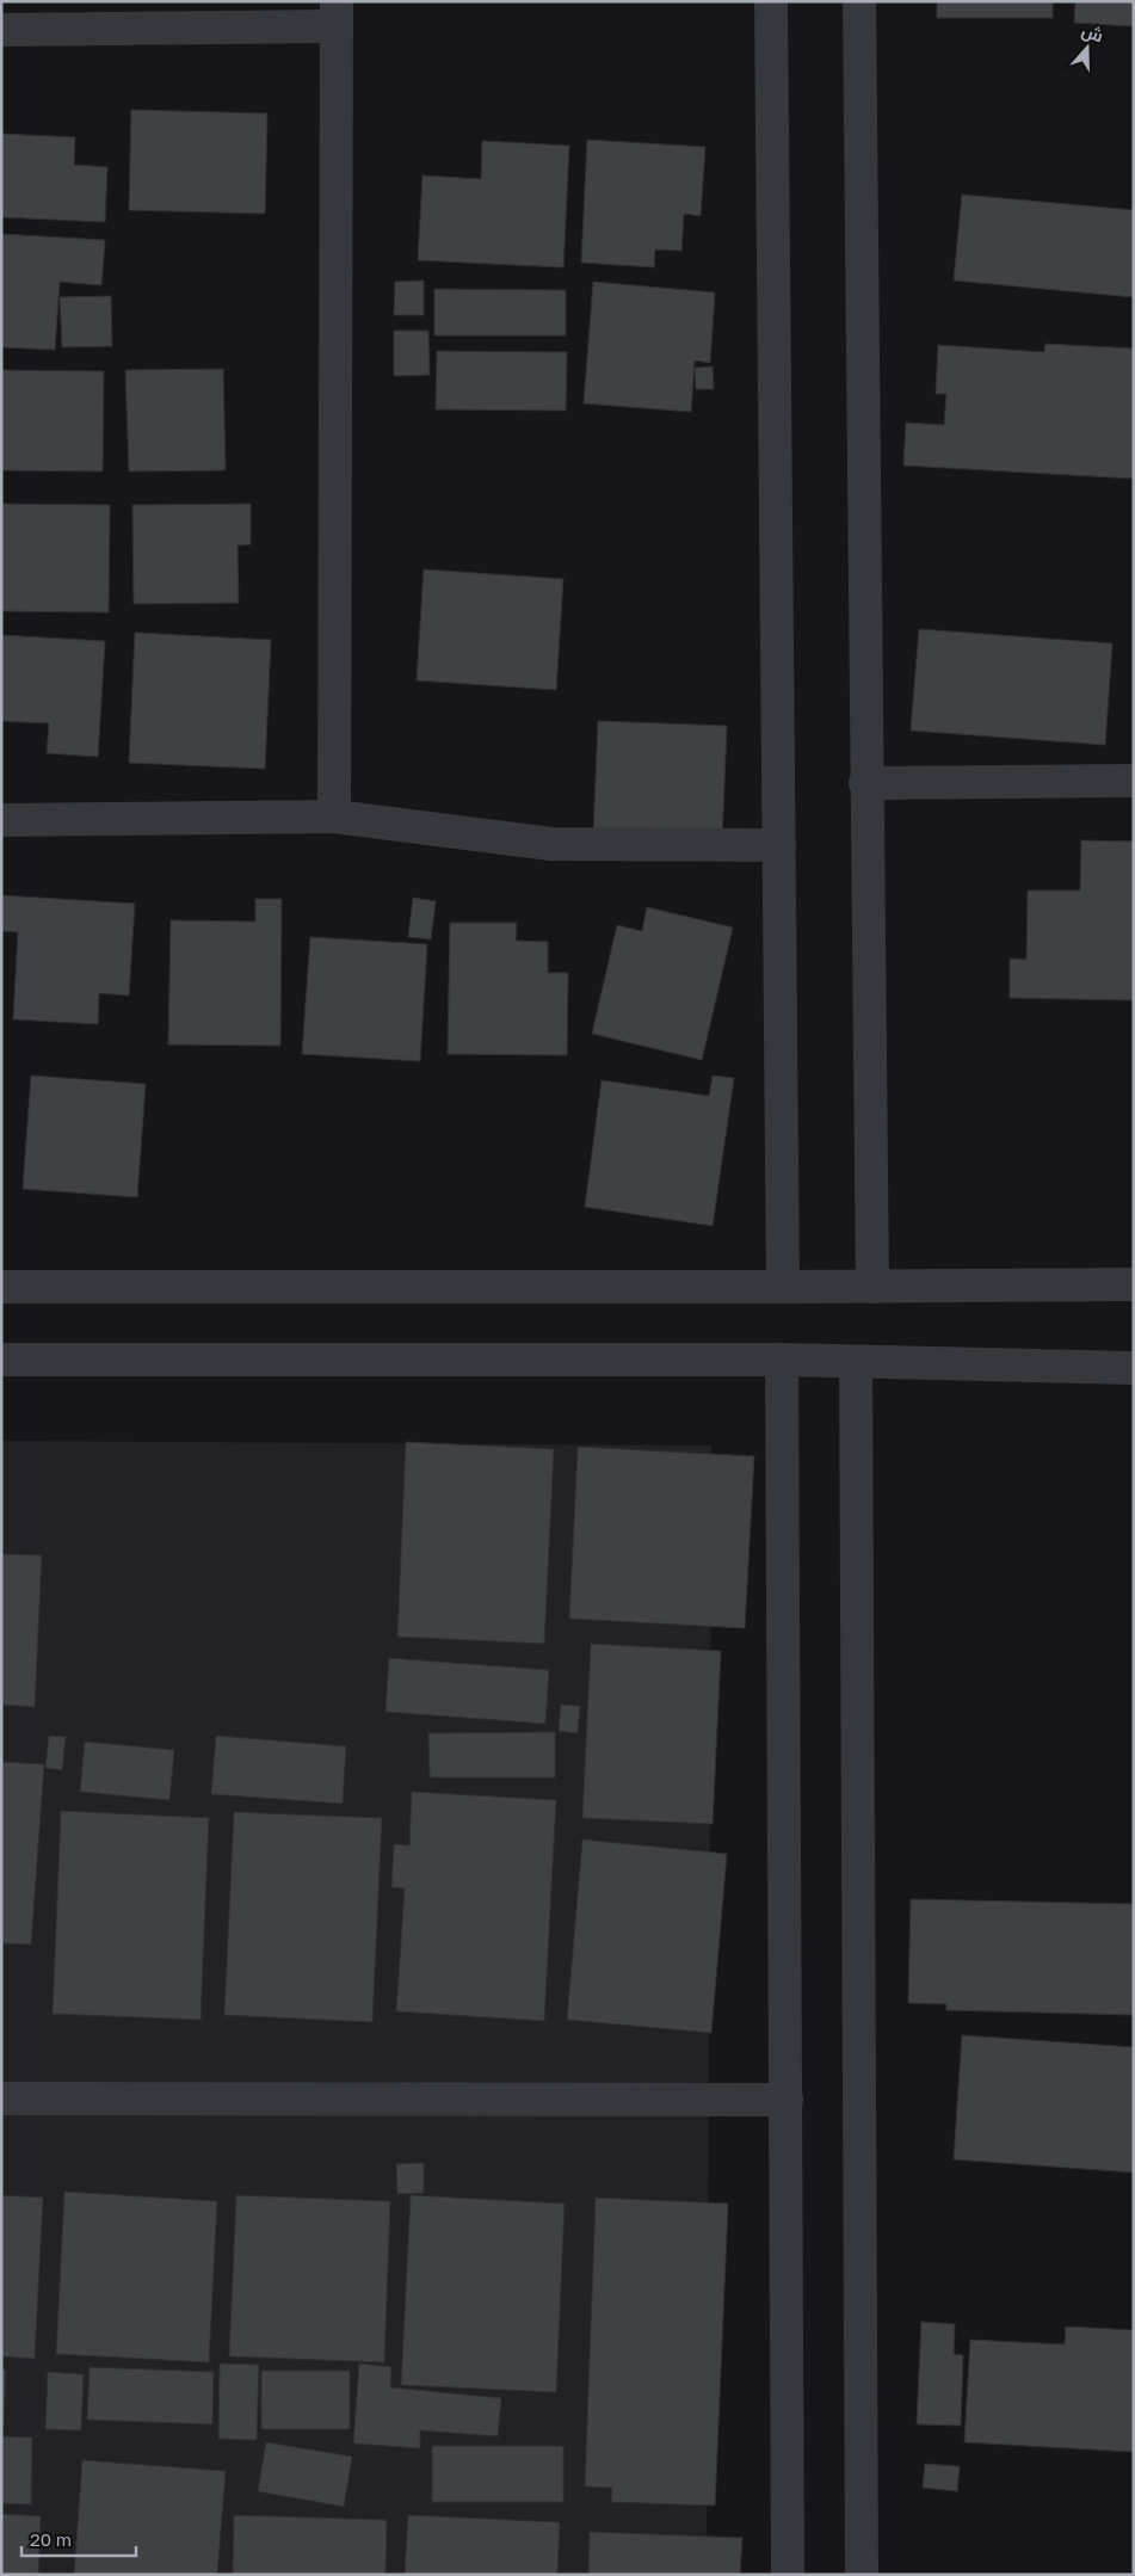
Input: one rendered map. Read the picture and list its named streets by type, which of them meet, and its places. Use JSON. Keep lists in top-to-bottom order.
{
  "scale_bar": "20 m",
  "north": "top"
}
